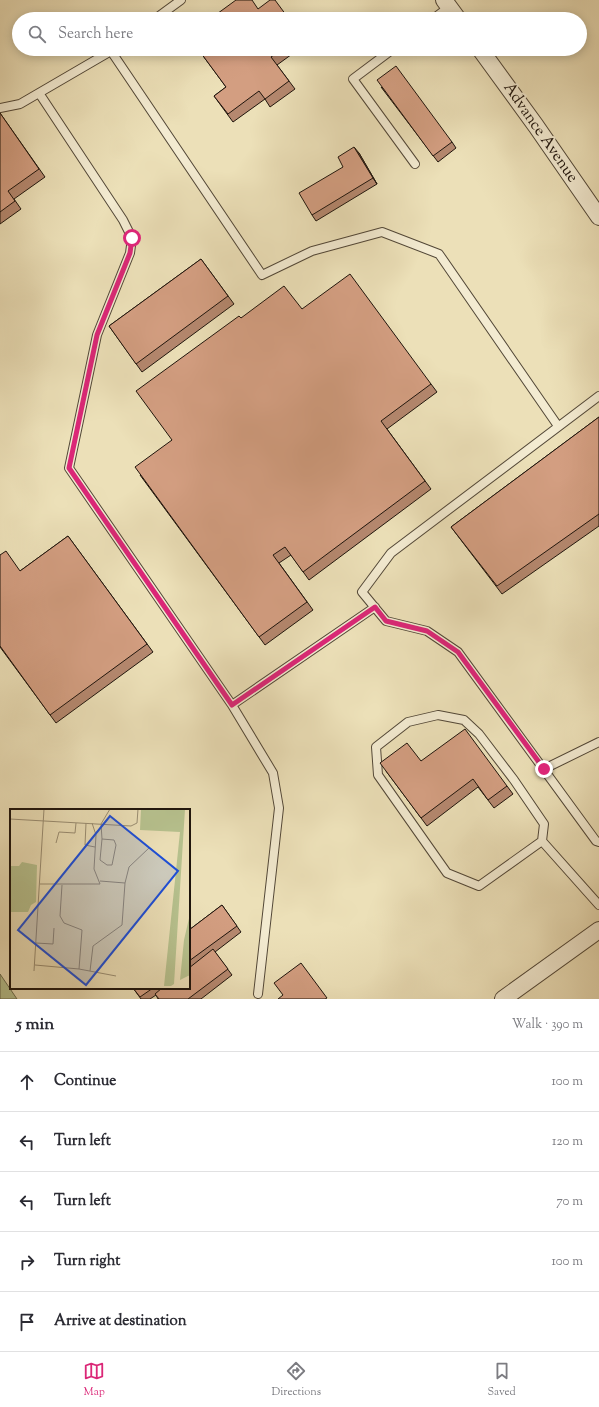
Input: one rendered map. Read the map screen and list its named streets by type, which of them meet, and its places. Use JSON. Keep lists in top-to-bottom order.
{
  "streets": {
    "street": ["Advance Avenue"]
  },
  "page": {
    "search": "Search here",
    "heading": ["5 min", "Walk · 390 m"],
    "list": [
      ["Continue", "100 m"],
      ["Turn left", "120 m"],
      ["Turn left", "70 m"],
      ["Turn right", "100 m"],
      "Arrive at destination"
    ],
    "nav": ["Map", "Directions", "Saved"]
  }
}
